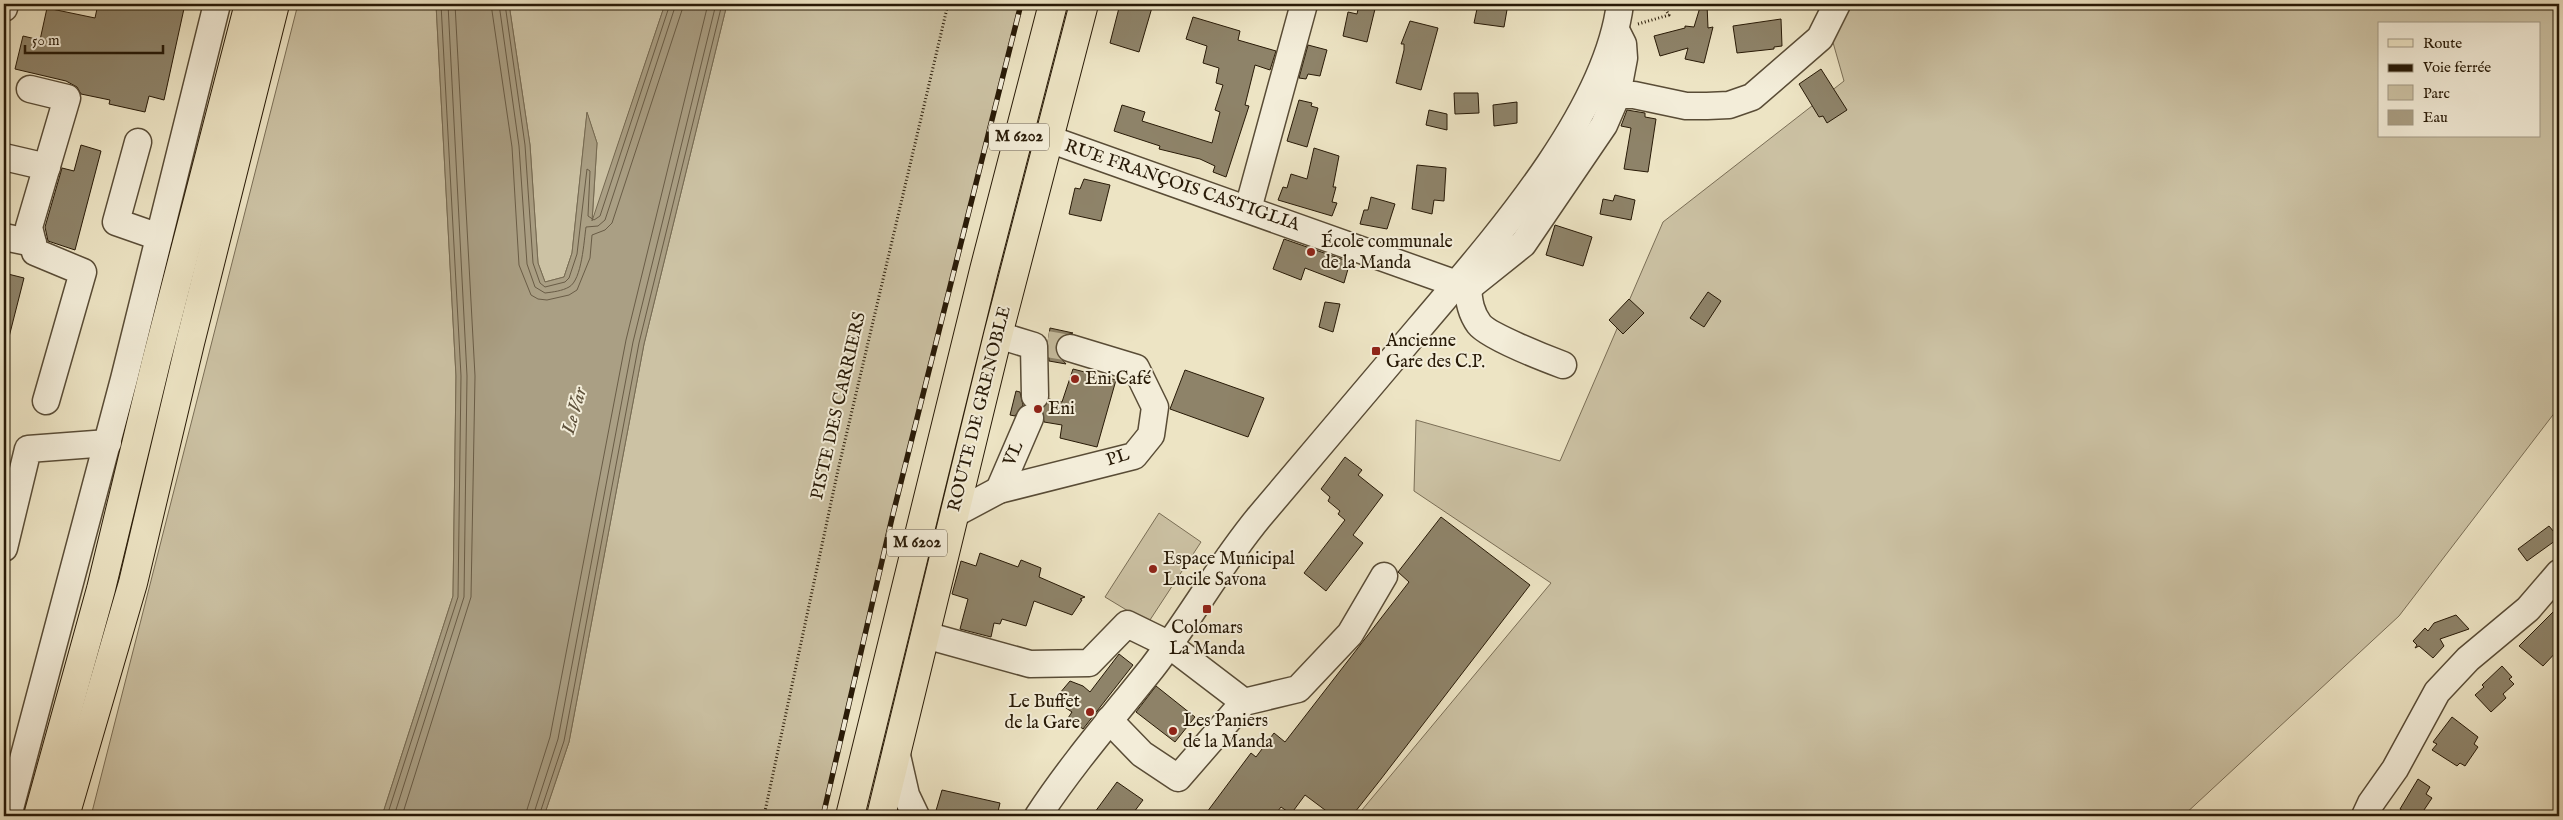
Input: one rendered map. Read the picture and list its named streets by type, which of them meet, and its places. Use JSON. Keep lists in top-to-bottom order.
{
  "streets": {
    "main road": ["M 6202", "ROUTE DE GRENOBLE"],
    "street": ["RUE FRANÇOIS CASTIGLIA", "VL", "PL"],
    "path": ["PISTE DES CARRIERS"]
  },
  "crossings": [
    ["RUE FRANÇOIS CASTIGLIA", "ROUTE DE GRENOBLE"],
    ["ROUTE DE GRENOBLE", "PL"],
    ["VL", "PL"]
  ],
  "water": ["Le Var"],
  "places": {
    "other": [
      "École communale de la Manda",
      "Eni Café",
      "Eni",
      "Espace Municipal Lucile Savona",
      "Le Buffet de la Gare",
      "Les Paniers de la Manda"
    ],
    "transit": ["Ancienne Gare des C.P.", "Colomars La Manda"]
  },
  "legend": [
    "Route",
    "Voie ferrée",
    "Parc",
    "Eau"
  ],
  "scale_bar": "50 m"
}
